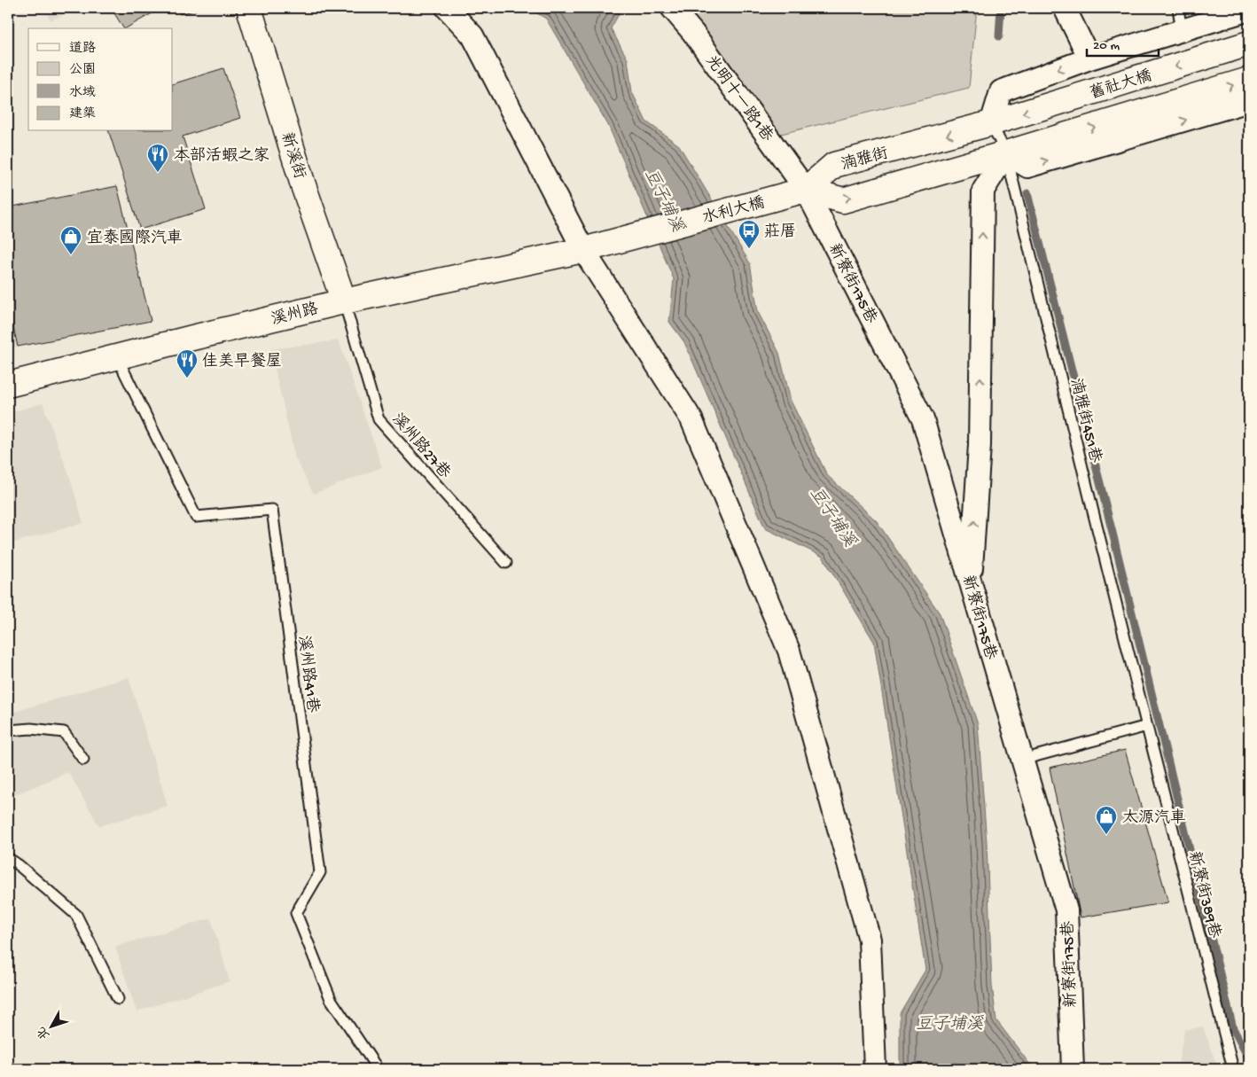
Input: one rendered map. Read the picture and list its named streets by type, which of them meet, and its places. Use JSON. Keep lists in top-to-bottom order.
{
  "streets": {
    "street": [
      "舊社大橋",
      "光明十一路1巷",
      "新溪街",
      "湳雅街",
      "水利大橋",
      "新寮街175巷",
      "溪州路"
    ],
    "lane": [
      "湳雅街451巷",
      "溪州路27巷",
      "溪州路41巷",
      "新寮街389巷"
    ]
  },
  "crossings": [
    ["舊社大橋", "湳雅街"],
    ["舊社大橋", "湳雅街451巷"],
    ["光明十一路1巷", "湳雅街"],
    ["光明十一路1巷", "水利大橋"],
    ["光明十一路1巷", "新寮街175巷"],
    ["新溪街", "溪州路"],
    ["新溪街", "溪州路27巷"],
    ["湳雅街", "水利大橋"],
    ["湳雅街", "新寮街175巷"],
    ["湳雅街", "湳雅街451巷"],
    ["水利大橋", "新寮街175巷"],
    ["水利大橋", "溪州路"],
    ["溪州路", "溪州路27巷"],
    ["溪州路", "溪州路41巷"],
    ["湳雅街451巷", "新寮街389巷"]
  ],
  "water": ["豆子埔溪"],
  "places": {
    "restaurant": ["本部活蝦之家", "佳美早餐屋"],
    "bus stop": ["莊厝"],
    "shop": ["宜泰國際汽車", "太源汽車"]
  },
  "legend": [
    "道路",
    "公園",
    "水域",
    "建築"
  ],
  "scale_bar": "20 m",
  "north": "bottom left"
}
